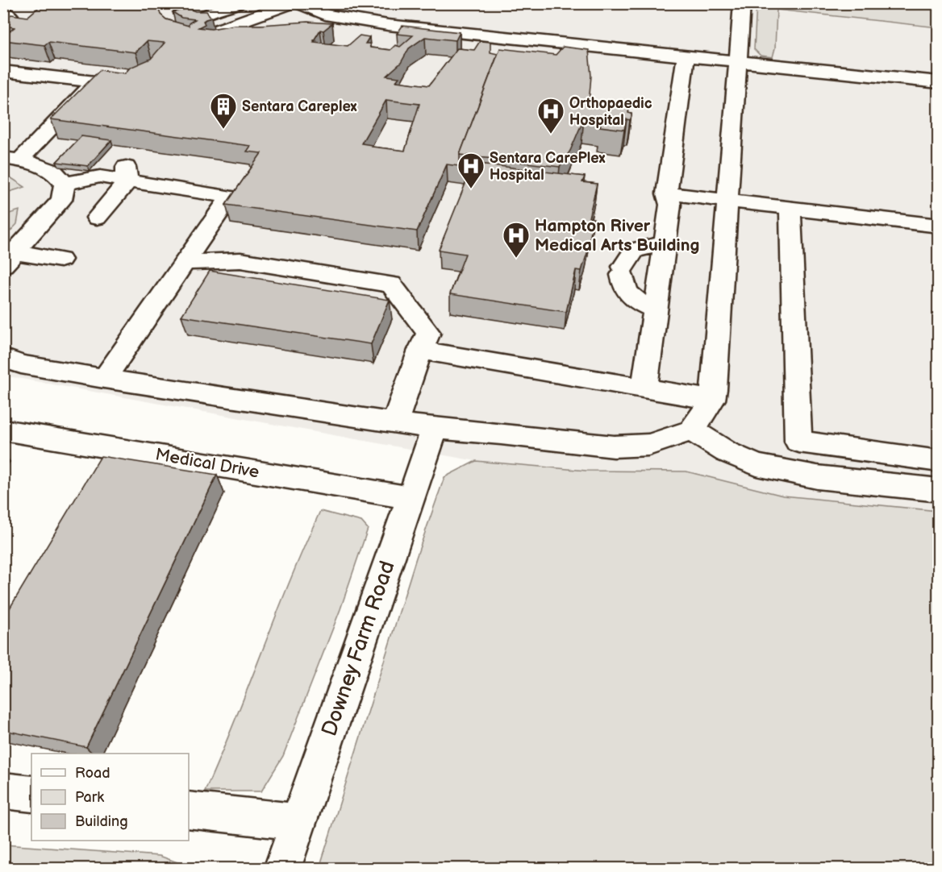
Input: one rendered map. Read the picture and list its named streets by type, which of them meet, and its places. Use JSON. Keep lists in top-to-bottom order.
{
  "streets": {
    "lane": ["Medical Drive", "Downey Farm Road"]
  },
  "crossings": [
    ["Medical Drive", "Downey Farm Road"]
  ],
  "places": {
    "building": ["Sentara Careplex"],
    "hospital": ["Orthopaedic Hospital", "Sentara CarePlex Hospital", "Hampton River Medical Arts Building"]
  },
  "legend": ["Road", "Park", "Building"]
}
